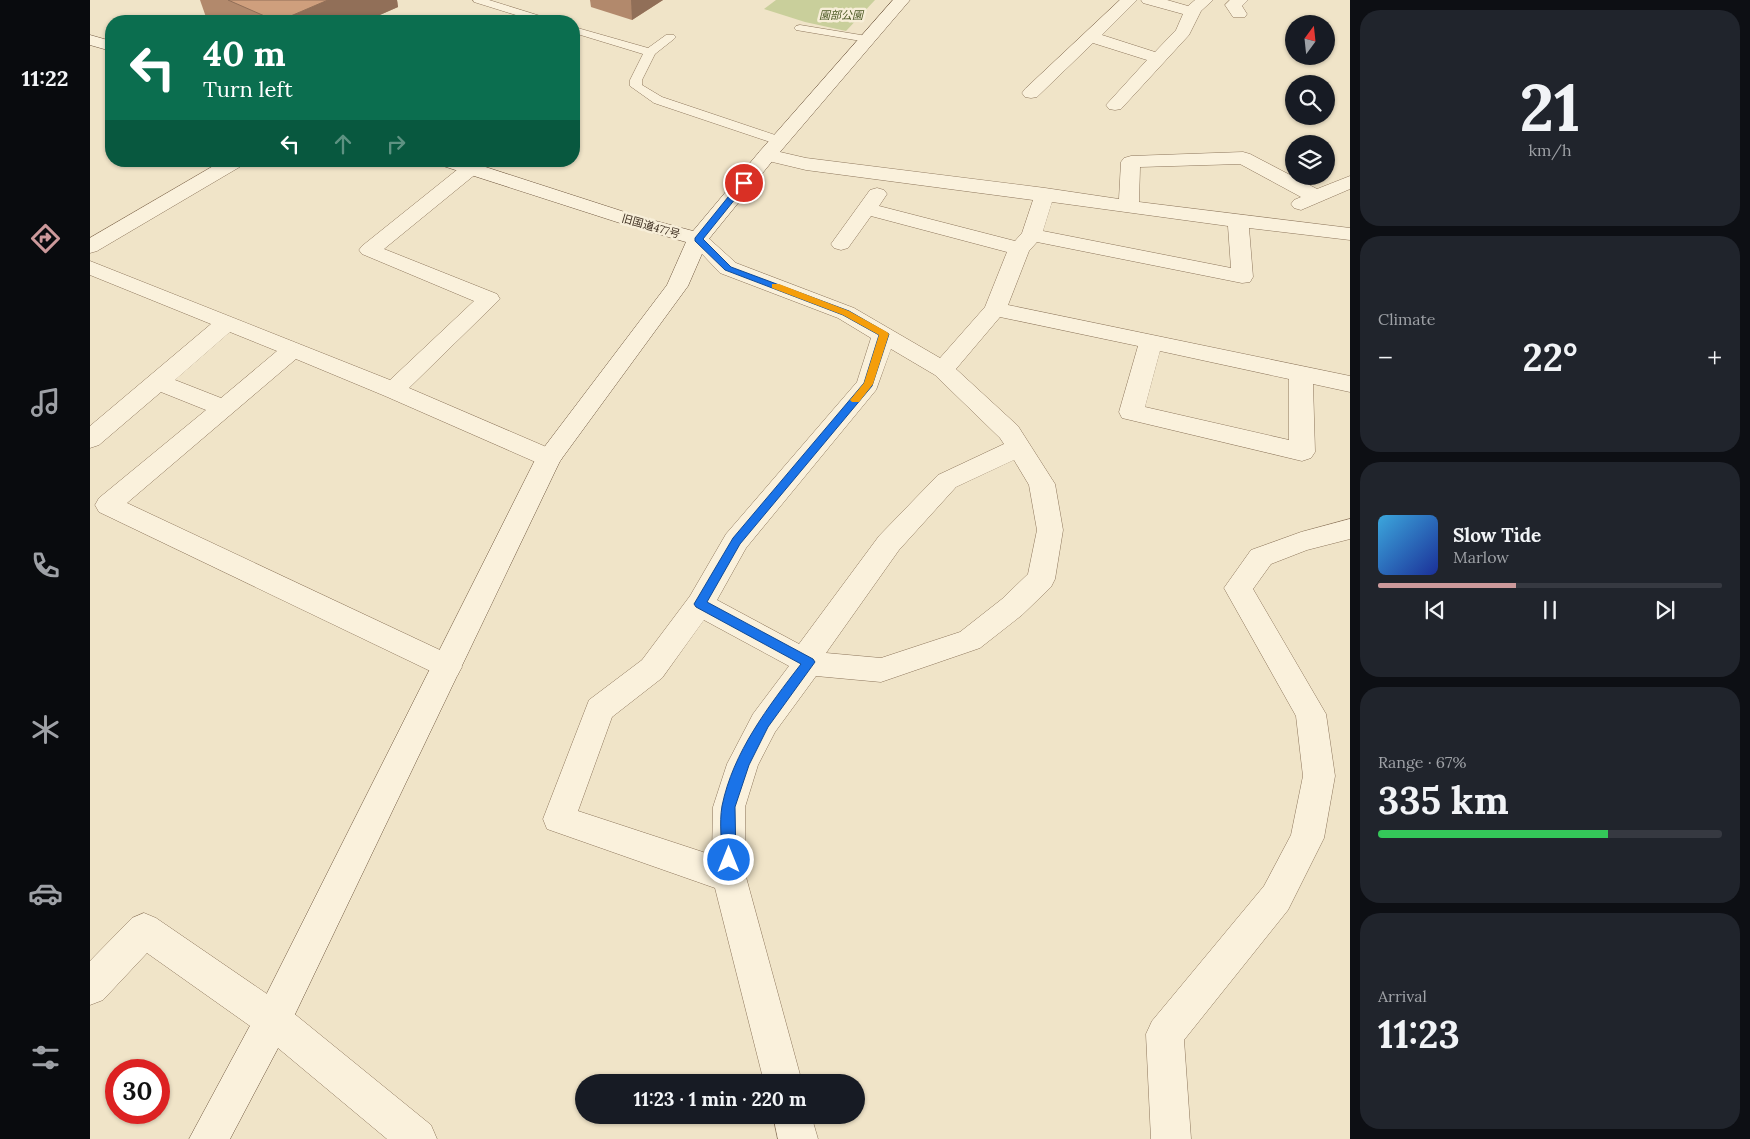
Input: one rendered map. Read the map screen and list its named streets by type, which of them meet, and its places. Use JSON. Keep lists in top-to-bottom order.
{
  "streets": {
    "street": ["旧国道477号"]
  },
  "parks": ["園部公園"],
  "north": "top",
  "page": {
    "tabs": "11:22",
    "tile": [
      ["21", "km/h"],
      "Climate",
      ["Range · 67%", "335 km"],
      ["Arrival", "11:23"]
    ],
    "turn": ["40 m", "Turn left"],
    "heat": ["−", "22°", "+"],
    "song": ["Slow Tide", "Marlow"],
    "limit": "30",
    "trip": "11:23 · 1 min · 220 m"
  }
}
